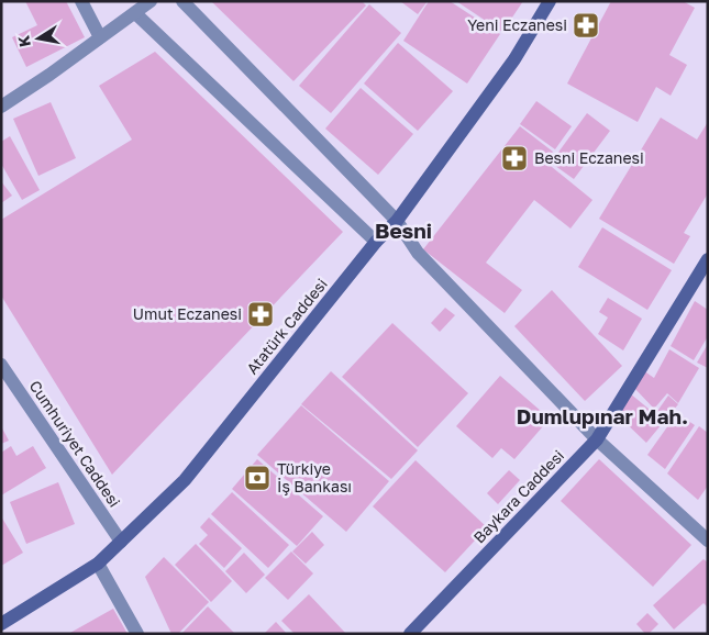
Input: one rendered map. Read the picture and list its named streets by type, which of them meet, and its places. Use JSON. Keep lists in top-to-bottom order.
{
  "streets": {
    "main road": ["Atatürk Caddesi", "Baykara Caddesi"],
    "street": ["Cumhuriyet Caddesi"]
  },
  "crossings": [
    ["Atatürk Caddesi", "Cumhuriyet Caddesi"]
  ],
  "districts": ["Besni", "Dumlupınar Mah."],
  "places": {
    "pharmacy": ["Yeni Eczanesi", "Besni Eczanesi", "Umut Eczanesi"],
    "bank": ["Türkiye İş Bankası"]
  },
  "north": "left"
}
